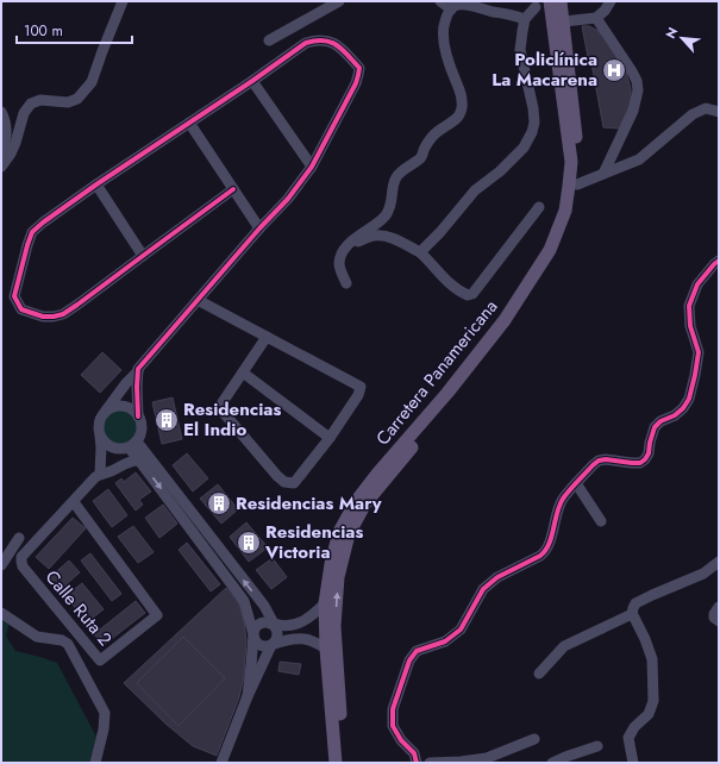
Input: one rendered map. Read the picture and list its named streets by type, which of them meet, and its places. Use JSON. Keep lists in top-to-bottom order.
{
  "streets": {
    "main road": ["Carretera Panamericana"],
    "street": ["Calle Ruta 2"]
  },
  "places": {
    "hospital": ["Policlínica La Macarena"],
    "building": ["Residencias El Indio", "Residencias Mary", "Residencias Victoria"]
  },
  "scale_bar": "100 m",
  "north": "top left"
}
